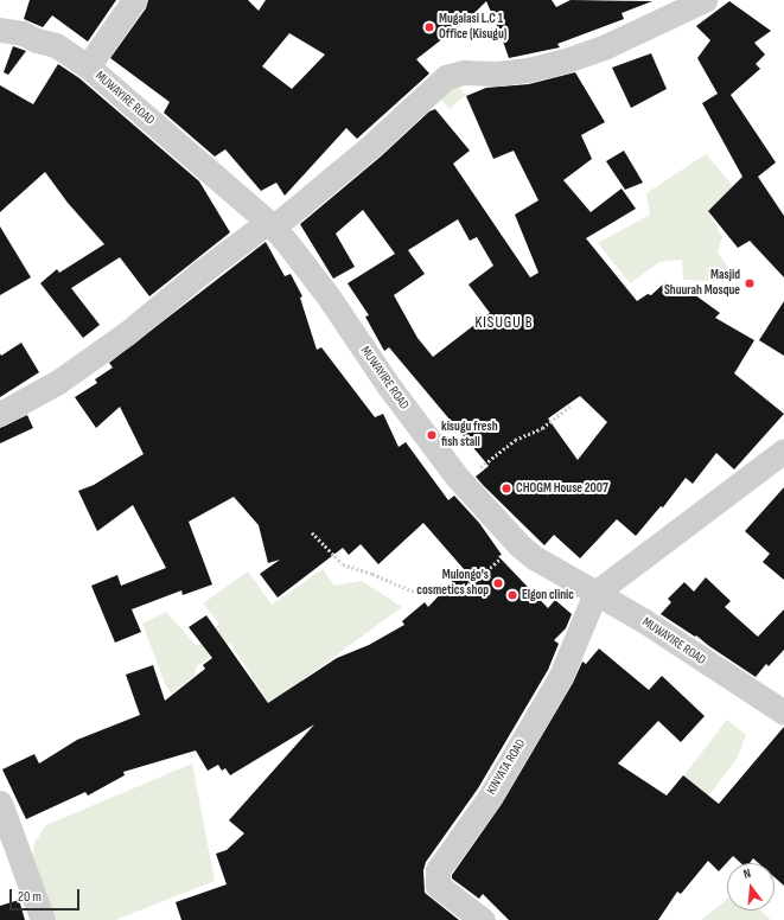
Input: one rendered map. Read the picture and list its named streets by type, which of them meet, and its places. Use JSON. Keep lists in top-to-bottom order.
{
  "streets": {
    "street": ["MUWAYIRE ROAD", "KINYATA ROAD"]
  },
  "crossings": [
    ["MUWAYIRE ROAD", "KINYATA ROAD"]
  ],
  "districts": ["KISUGU B"],
  "places": [
    "Mugalasi L.C 1 Office (Kisugu)",
    "Masjid Shuurah Mosque",
    "kisugu fresh fish stall",
    "CHOGM House 2007",
    "Mulongo's cosmetics shop",
    "Elgon clinic"
  ],
  "scale_bar": "20 m",
  "north": "top"
}
